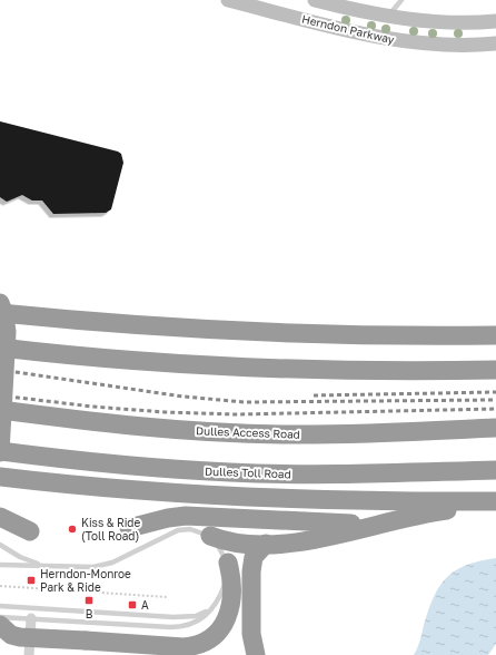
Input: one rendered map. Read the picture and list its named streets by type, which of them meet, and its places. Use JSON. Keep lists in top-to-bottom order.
{
  "streets": {
    "highway": ["Dulles Access Road", "Dulles Toll Road"],
    "main road": ["Herndon Parkway"]
  },
  "places": {
    "other": ["Kiss & Ride (Toll Road)"],
    "transit": ["Herndon-Monroe Park & Ride", "B", "A"]
  }
}
